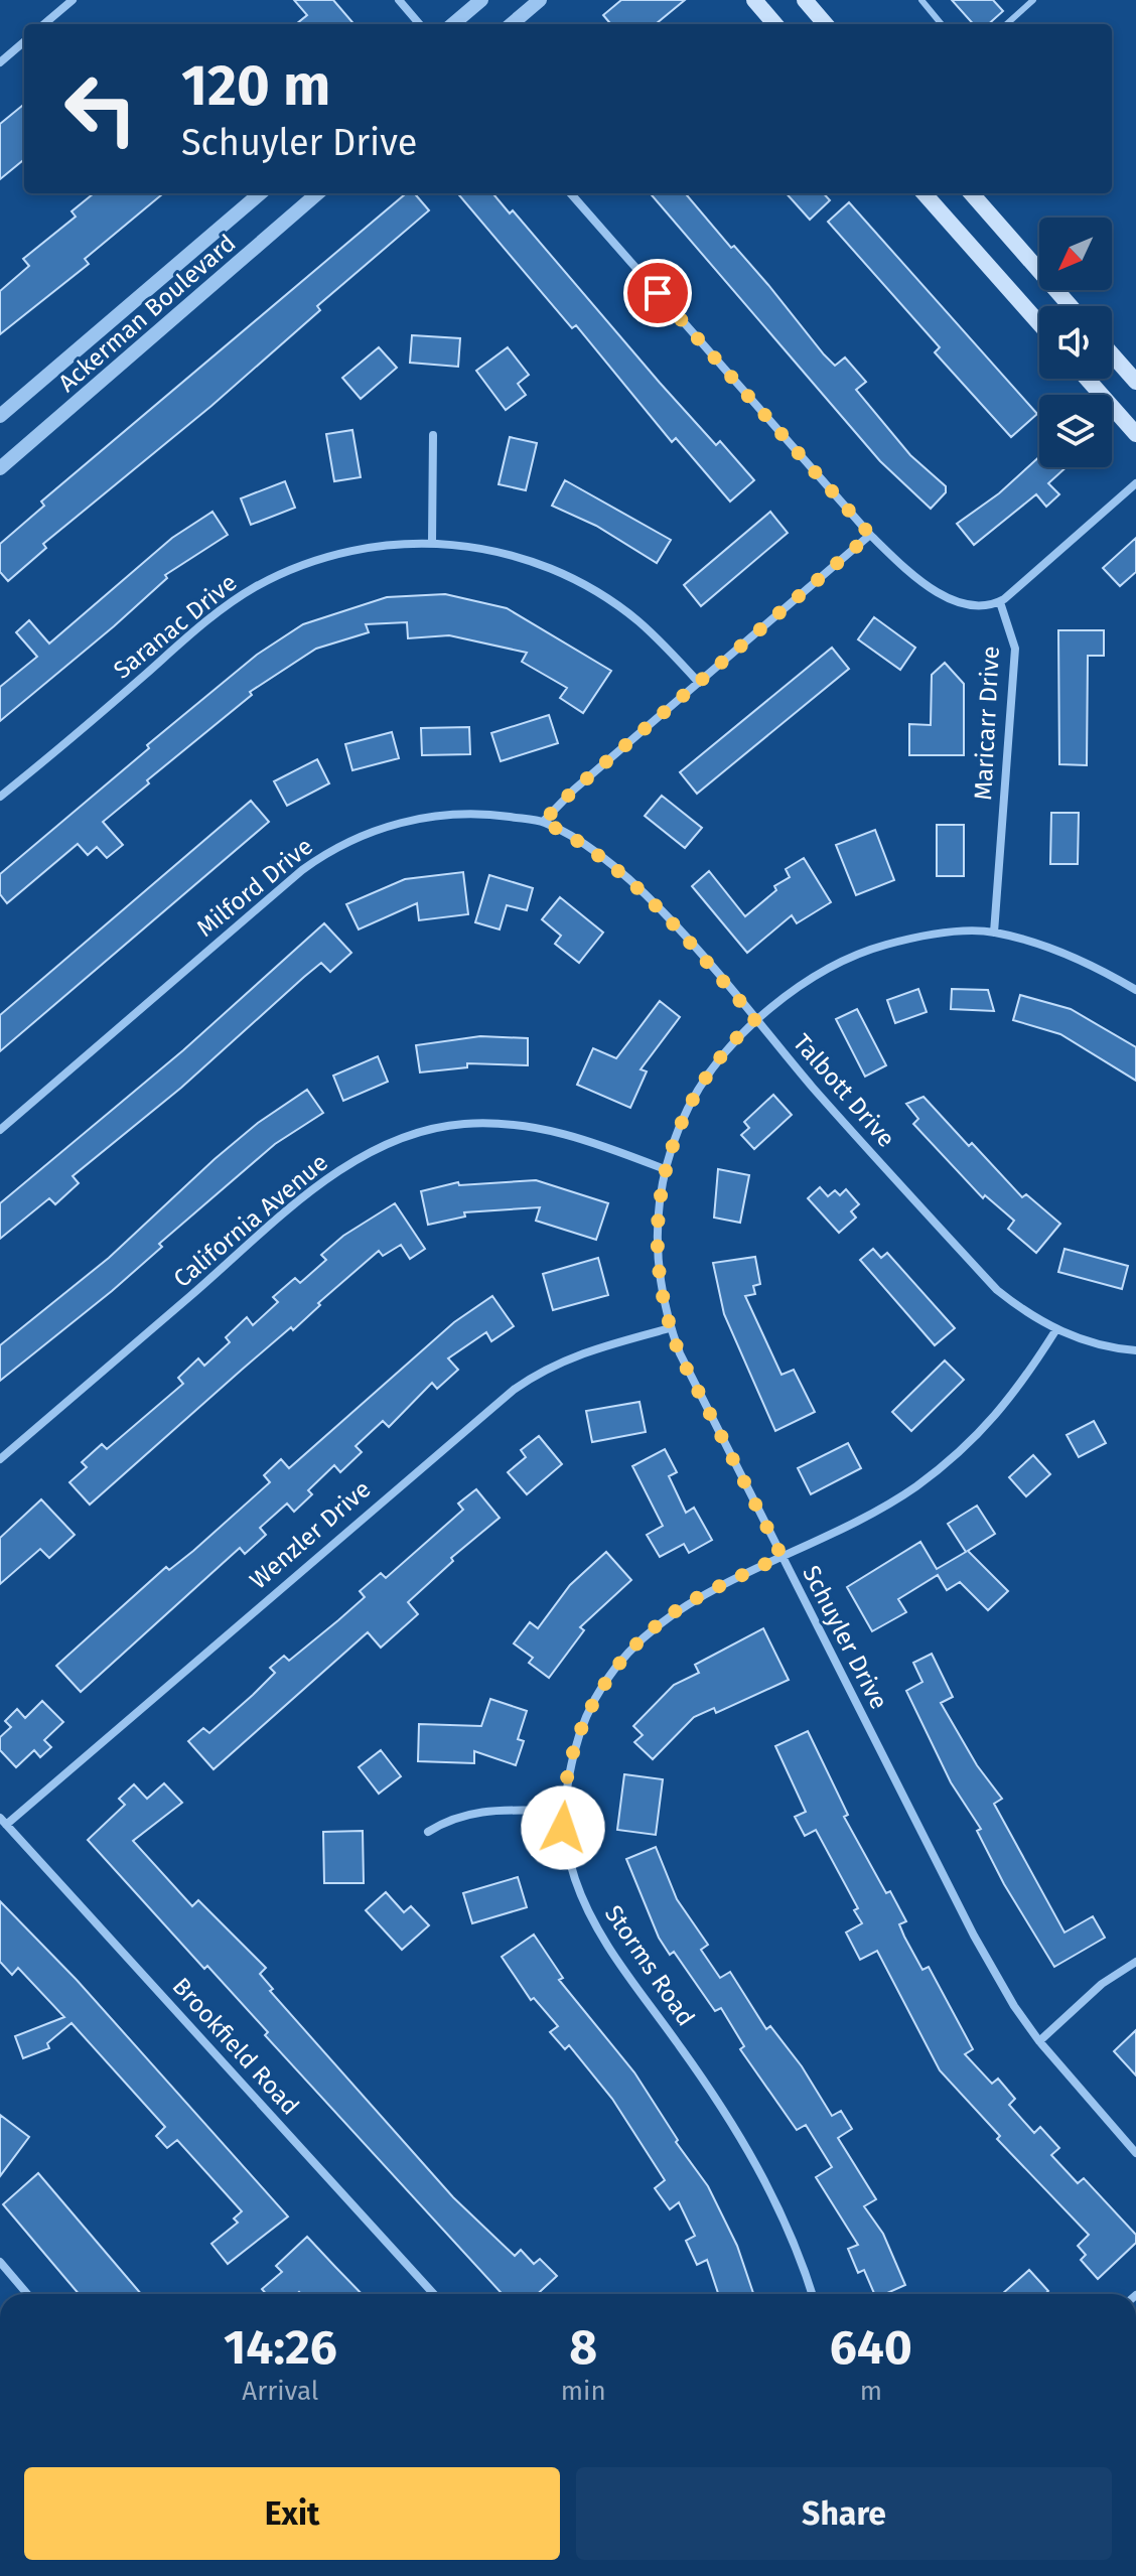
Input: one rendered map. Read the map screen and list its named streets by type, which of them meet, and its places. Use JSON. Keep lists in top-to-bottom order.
{
  "streets": {
    "street": [
      "Ackerman Boulevard",
      "Saranac Drive",
      "Maricarr Drive",
      "Milford Drive",
      "Talbott Drive",
      "California Avenue",
      "Wenzler Drive",
      "Schuyler Drive",
      "Storms Road",
      "Brookfield Road"
    ]
  },
  "crossings": [
    ["Maricarr Drive", "Schuyler Drive"],
    ["Milford Drive", "Talbott Drive"],
    ["Talbott Drive", "Schuyler Drive"],
    ["Talbott Drive", "Storms Road"],
    ["California Avenue", "Schuyler Drive"],
    ["Wenzler Drive", "Schuyler Drive"],
    ["Wenzler Drive", "Brookfield Road"],
    ["Schuyler Drive", "Storms Road"]
  ],
  "north": "bottom left",
  "page": {
    "turn": ["120 m", "Schuyler Drive"],
    "eta": [
      "14:26",
      "Arrival",
      "8",
      "min",
      "640",
      "m"
    ],
    "buttons": ["Exit", "Share"]
  }
}
